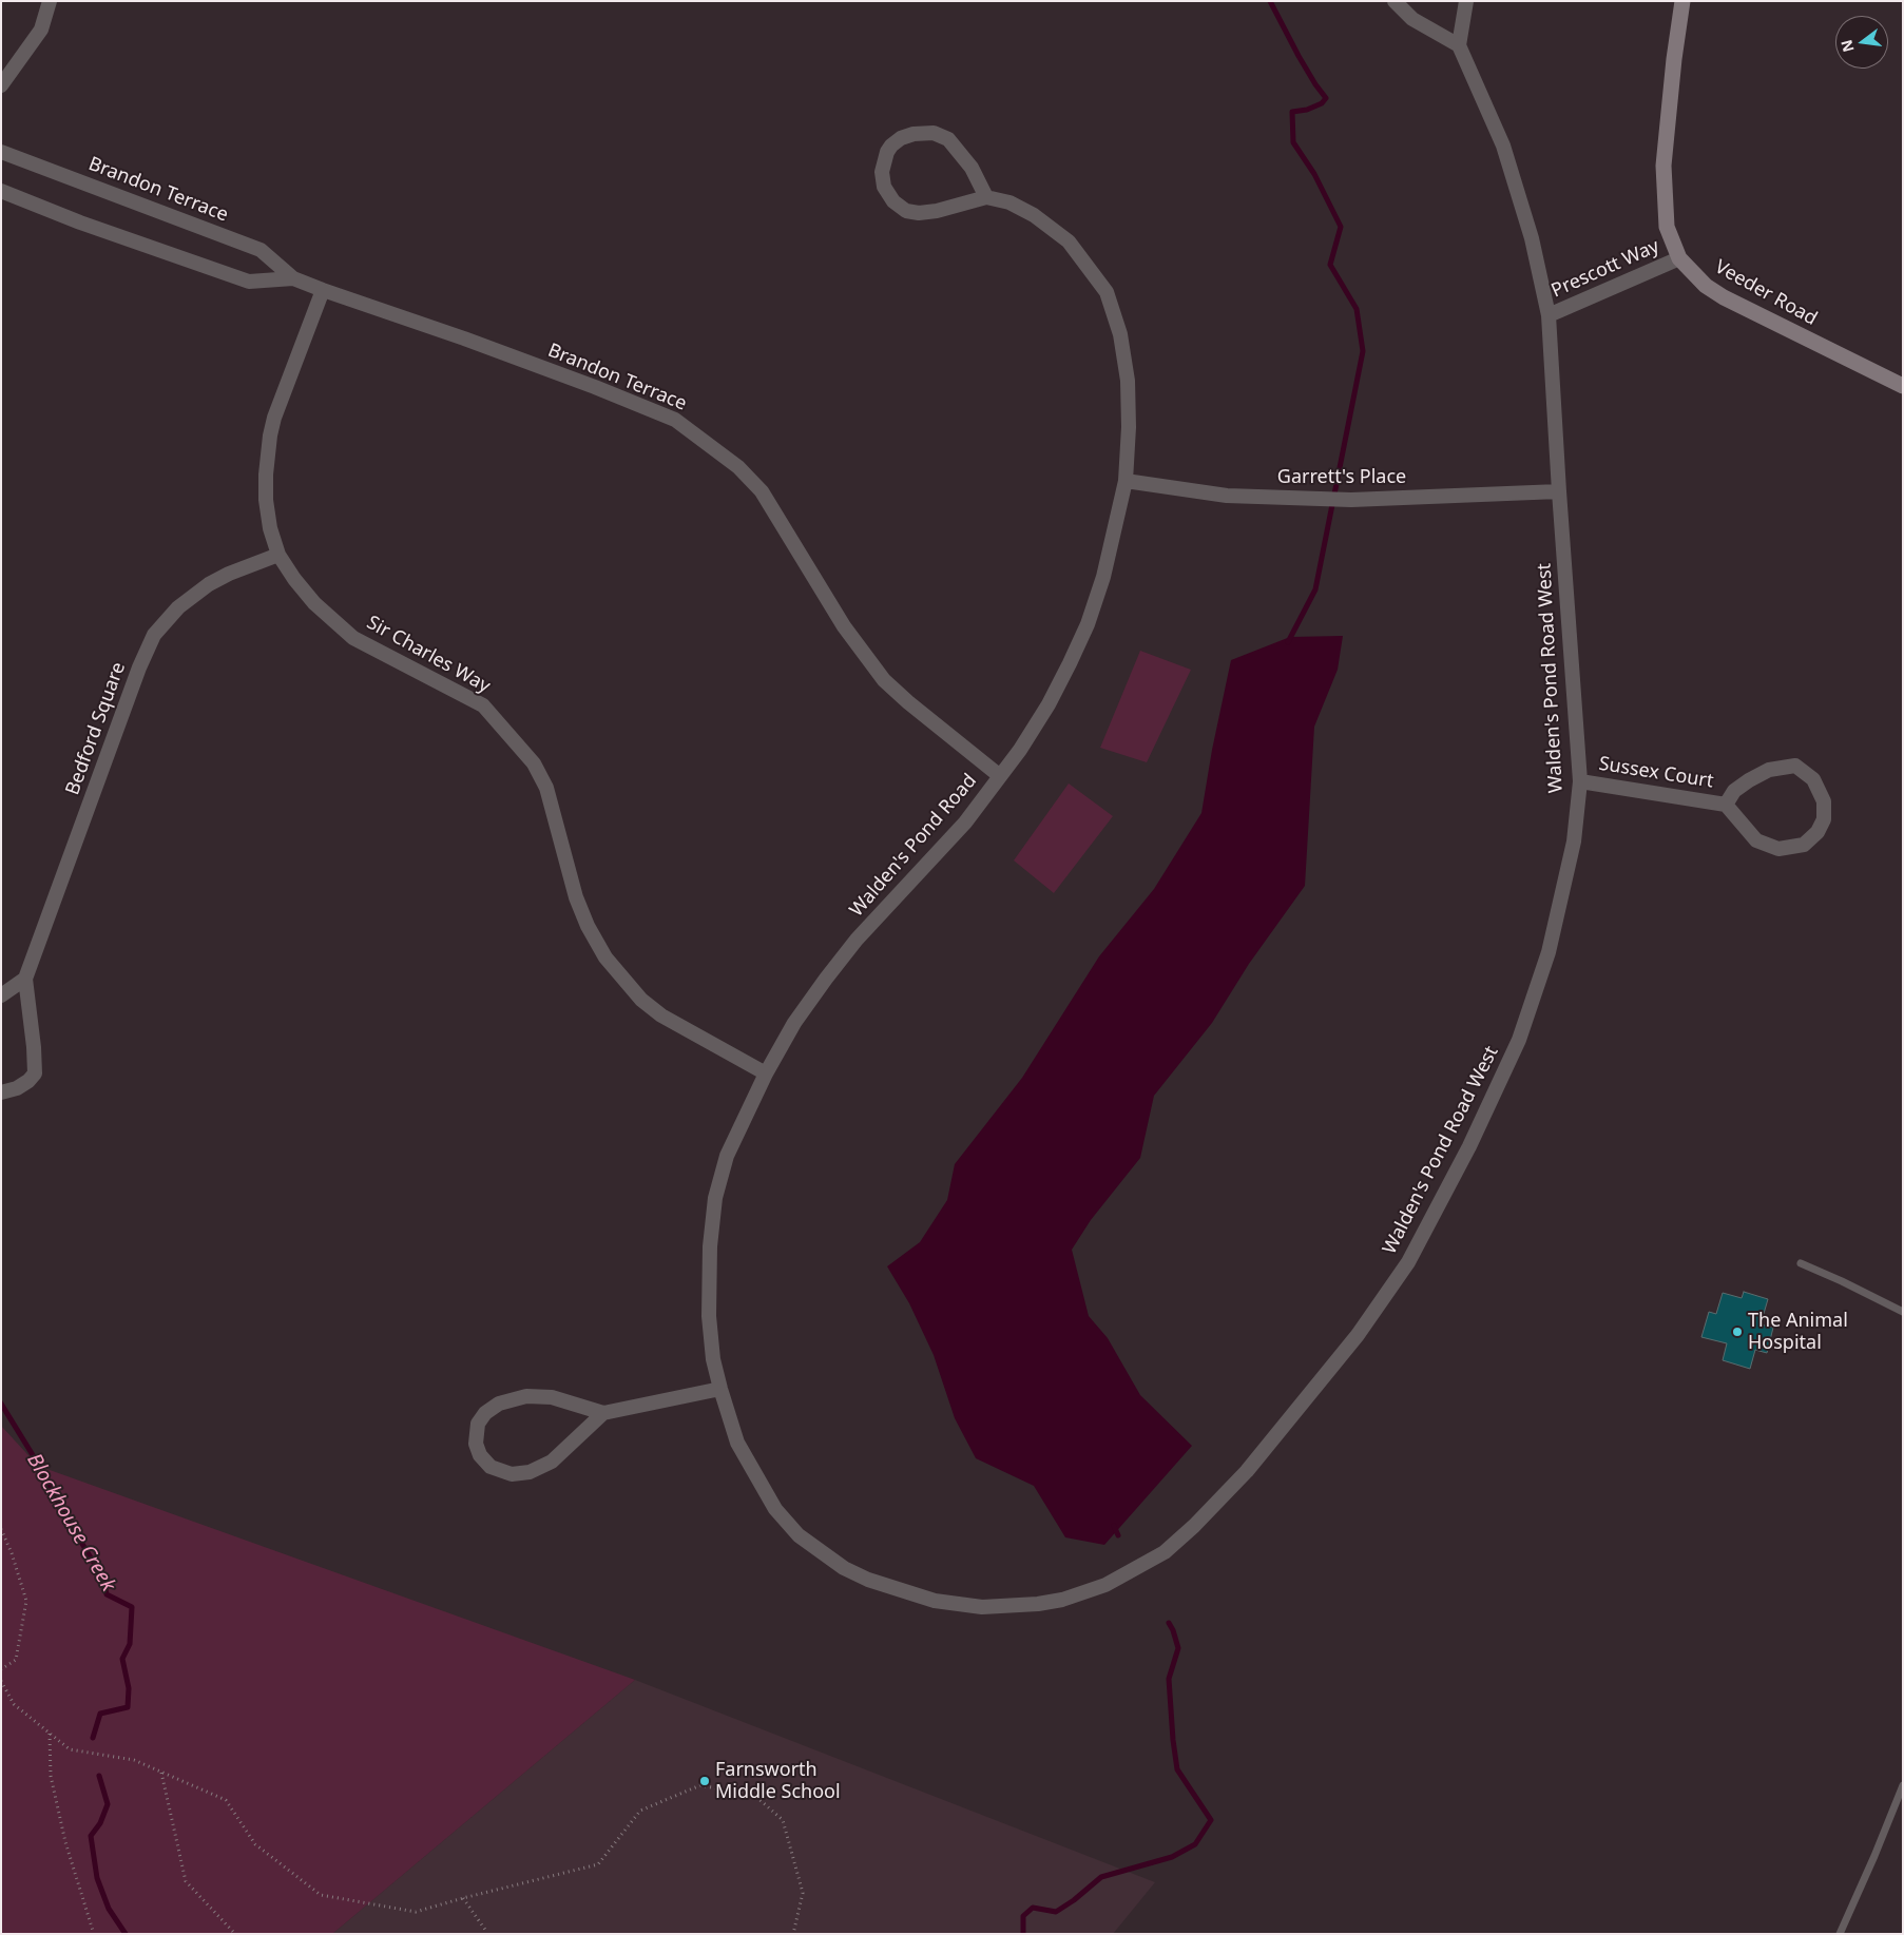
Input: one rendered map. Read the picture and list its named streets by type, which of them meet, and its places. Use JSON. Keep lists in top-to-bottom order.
{
  "streets": {
    "street": [
      "Brandon Terrace",
      "Prescott Way",
      "Veeder Road",
      "Garrett's Place",
      "Sir Charles Way",
      "Walden's Pond Road West",
      "Bedford Square",
      "Sussex Court",
      "Walden's Pond Road"
    ]
  },
  "crossings": [
    ["Brandon Terrace", "Sir Charles Way"],
    ["Brandon Terrace", "Walden's Pond Road"],
    ["Prescott Way", "Veeder Road"],
    ["Prescott Way", "Walden's Pond Road West"],
    ["Garrett's Place", "Walden's Pond Road West"],
    ["Garrett's Place", "Walden's Pond Road"],
    ["Sir Charles Way", "Bedford Square"],
    ["Sir Charles Way", "Walden's Pond Road"],
    ["Walden's Pond Road West", "Sussex Court"],
    ["Walden's Pond Road West", "Walden's Pond Road"]
  ],
  "water": ["Blockhouse Creek"],
  "places": ["The Animal Hospital", "Farnsworth Middle School"],
  "north": "left"
}
